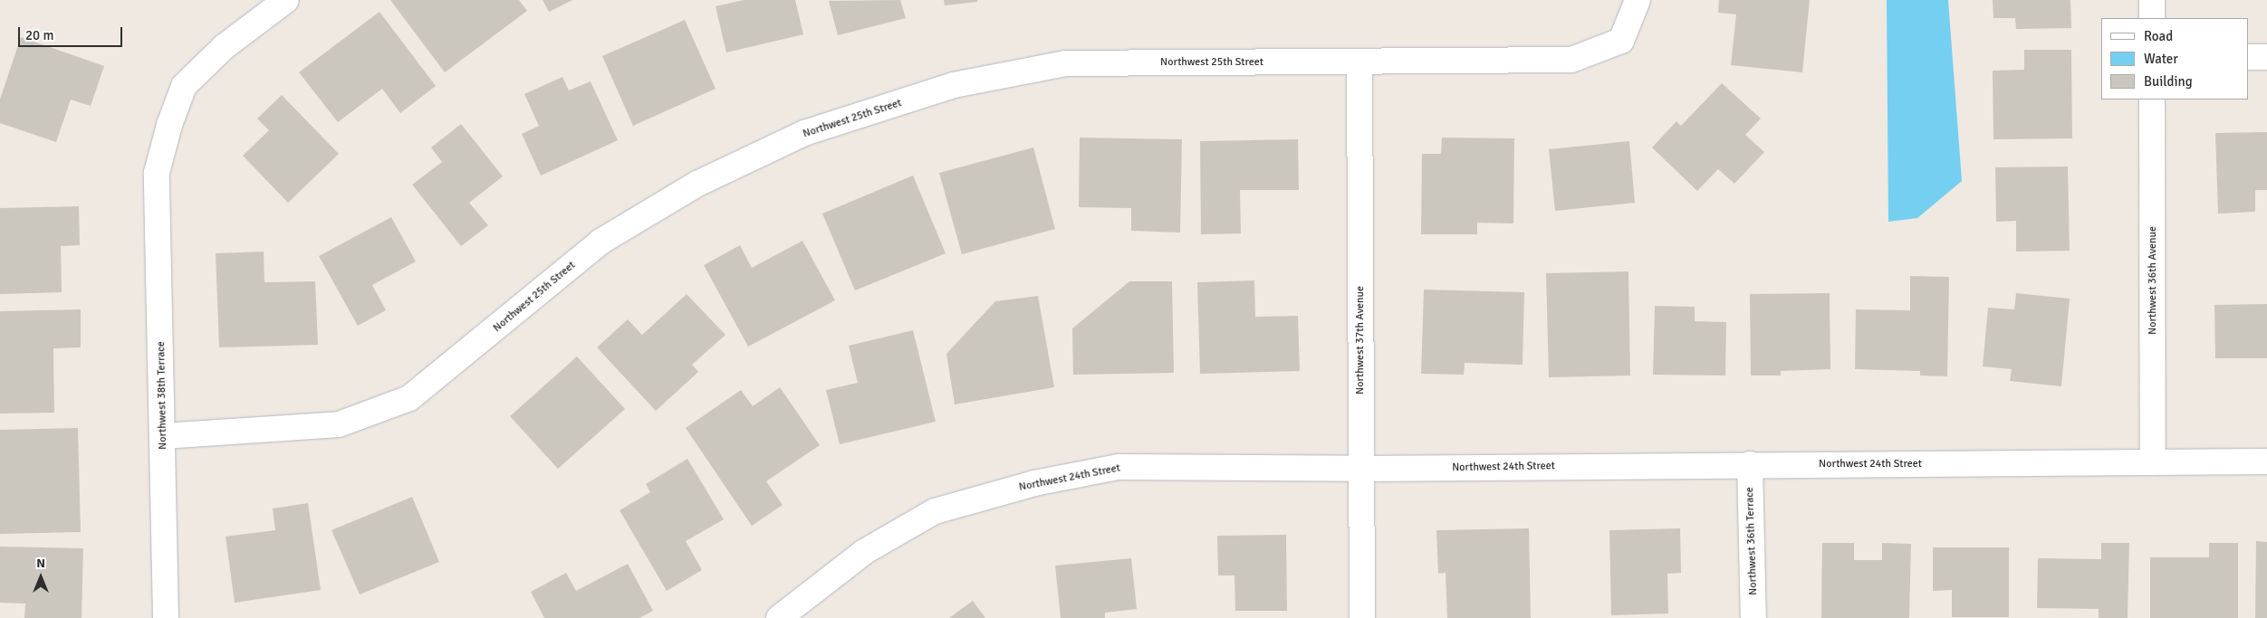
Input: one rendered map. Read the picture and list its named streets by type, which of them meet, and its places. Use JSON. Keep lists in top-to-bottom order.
{
  "streets": {
    "street": [
      "Northwest 25th Street",
      "Northwest 36th Avenue",
      "Northwest 37th Avenue",
      "Northwest 38th Terrace",
      "Northwest 24th Street",
      "Northwest 36th Terrace"
    ]
  },
  "crossings": [
    ["Northwest 25th Street", "Northwest 37th Avenue"],
    ["Northwest 25th Street", "Northwest 38th Terrace"],
    ["Northwest 36th Avenue", "Northwest 24th Street"],
    ["Northwest 37th Avenue", "Northwest 24th Street"],
    ["Northwest 24th Street", "Northwest 36th Terrace"]
  ],
  "legend": ["Road", "Water", "Building"],
  "scale_bar": "20 m",
  "north": "top"
}
